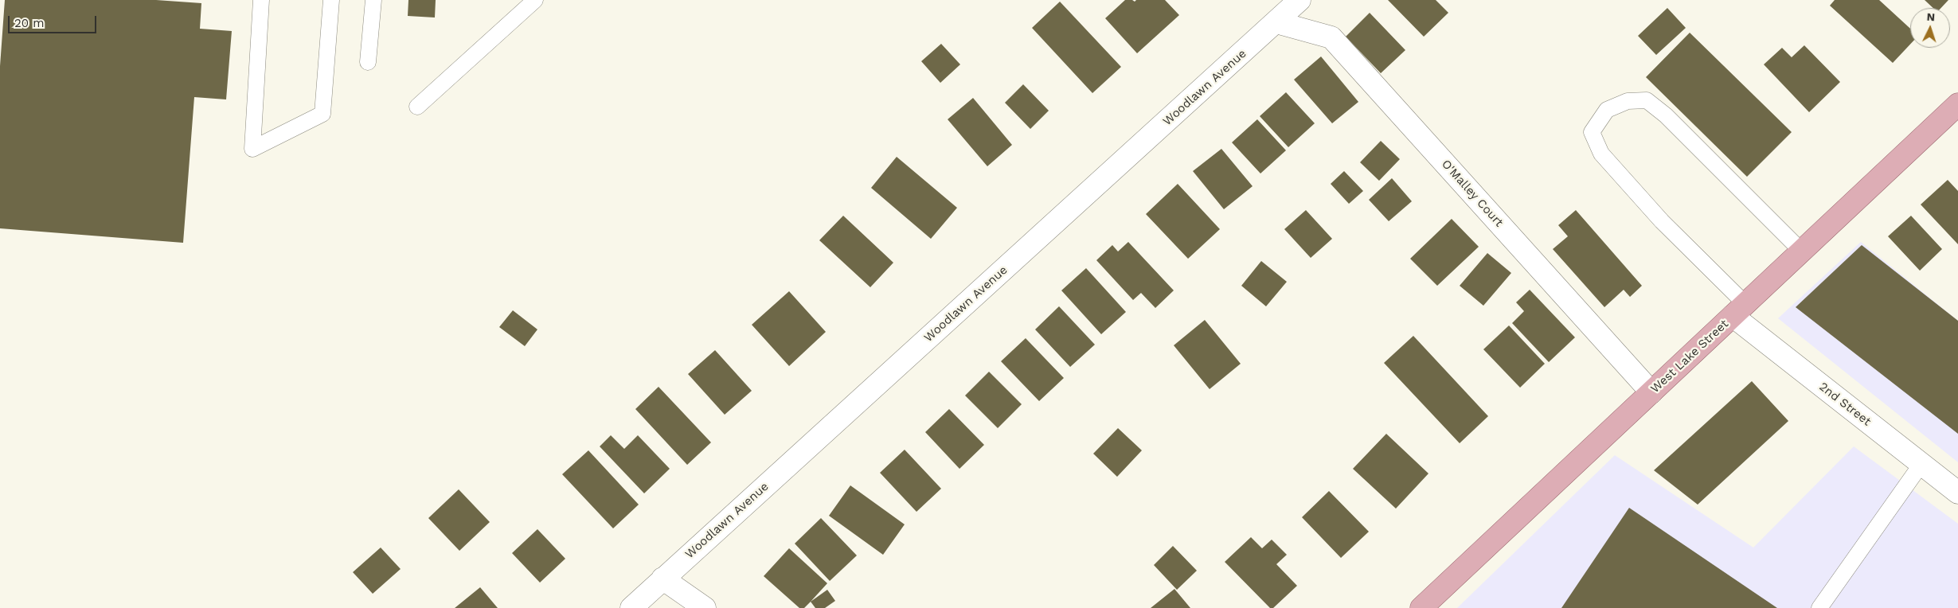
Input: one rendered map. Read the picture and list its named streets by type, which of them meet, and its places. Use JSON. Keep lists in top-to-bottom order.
{
  "streets": {
    "main road": ["West Lake Street"],
    "street": ["Woodlawn Avenue", "O'Malley Court", "2nd Street"]
  },
  "crossings": [
    ["Woodlawn Avenue", "O'Malley Court"],
    ["O'Malley Court", "West Lake Street"],
    ["West Lake Street", "2nd Street"]
  ],
  "scale_bar": "20 m",
  "north": "top"
}
